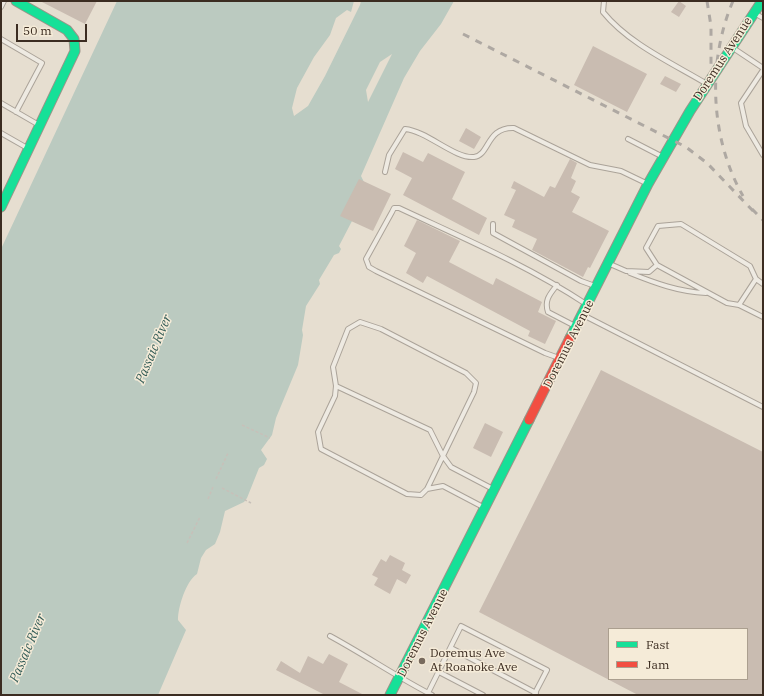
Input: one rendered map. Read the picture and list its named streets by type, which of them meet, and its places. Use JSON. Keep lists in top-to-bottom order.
{
  "streets": {
    "main road": ["Doremus Avenue"]
  },
  "water": ["Passaic River"],
  "places": ["Doremus Ave At Roanoke Ave"],
  "legend": ["Fast", "Jam"],
  "scale_bar": "50 m"
}
